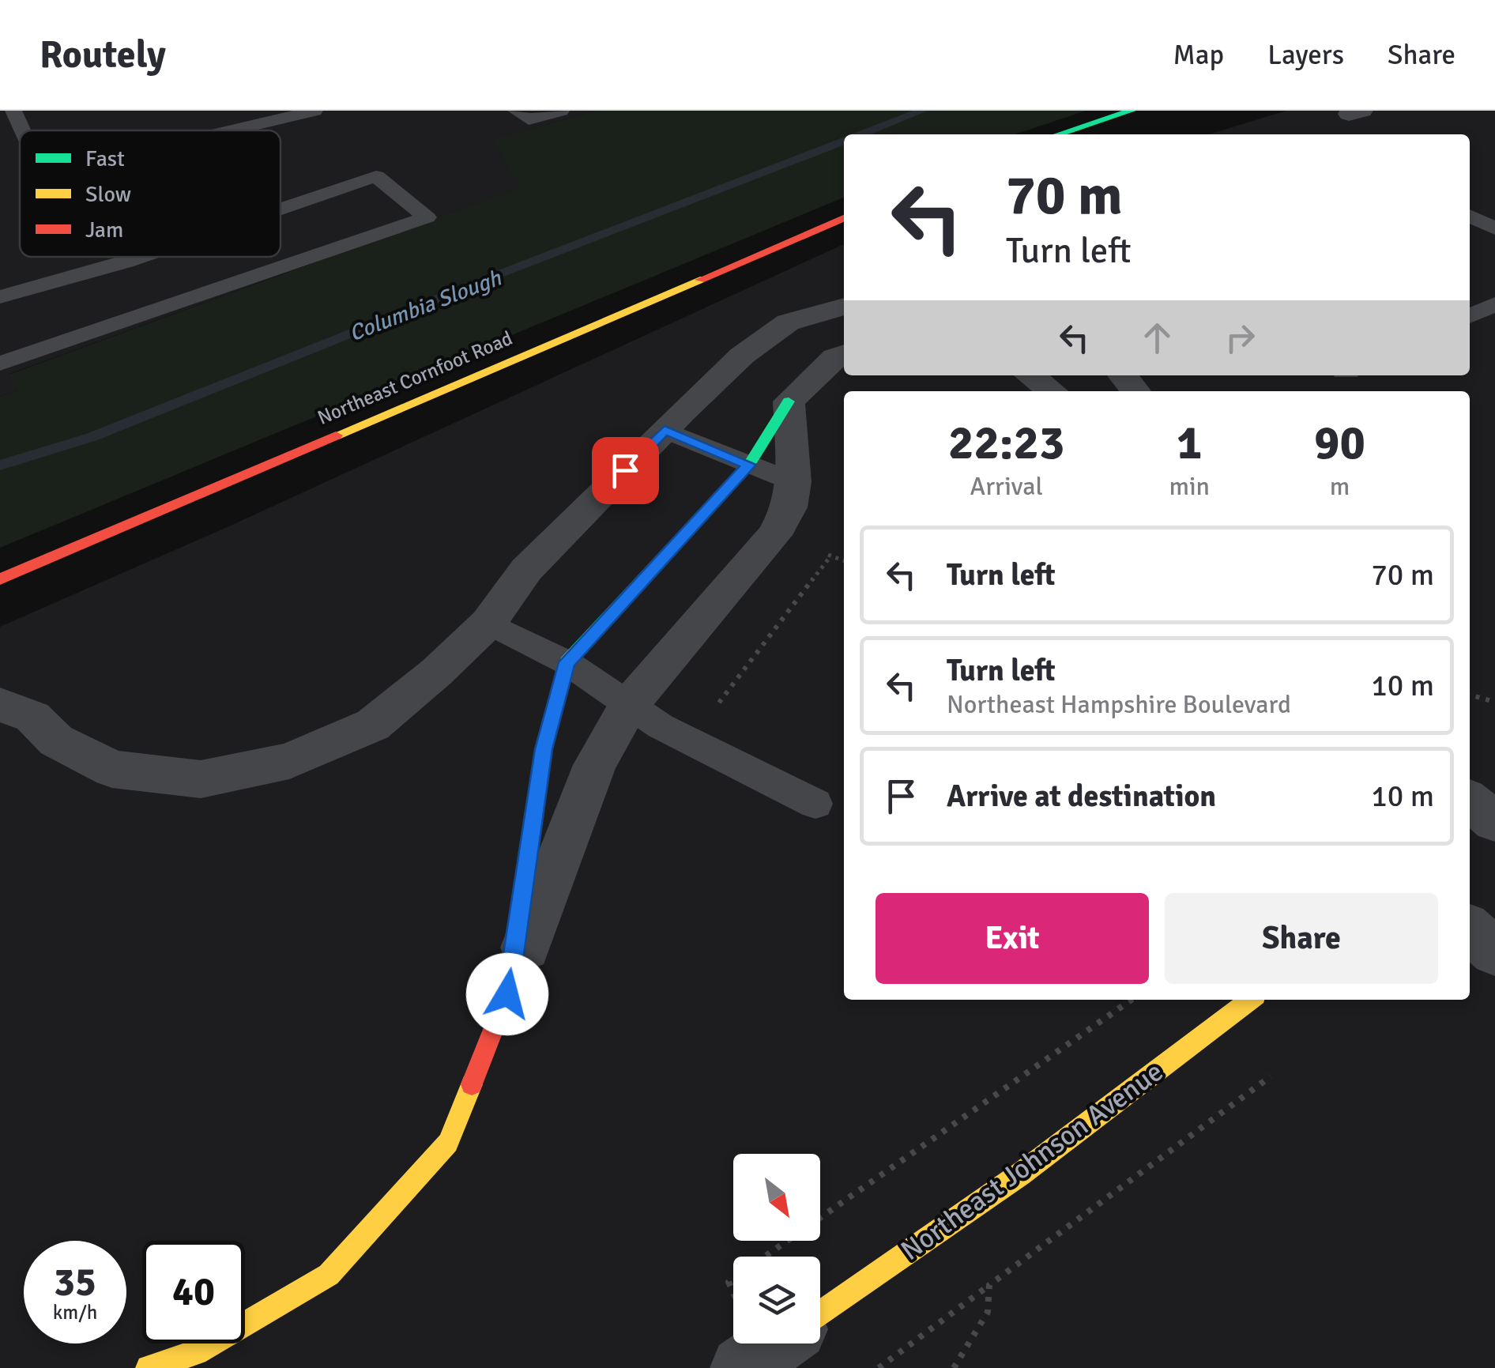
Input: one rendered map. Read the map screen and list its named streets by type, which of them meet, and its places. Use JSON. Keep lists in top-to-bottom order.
{
  "streets": {
    "street": ["Northeast Cornfoot Road", "Northeast Johnson Avenue"]
  },
  "water": ["Columbia Slough"],
  "legend": ["Fast", "Slow", "Jam"],
  "north": "bottom right",
  "page": {
    "header": "Routely",
    "nav": ["Map", "Layers", "Share"],
    "turn": ["70 m", "Turn left"],
    "eta": [
      "22:23",
      "Arrival",
      "1",
      "min",
      "90",
      "m"
    ],
    "list": [
      {
        "name": "Turn left",
        "value": "70 m"
      },
      {
        "name": "Turn left",
        "note": "Northeast Hampshire Boulevard",
        "value": "10 m"
      },
      {
        "name": "Arrive at destination",
        "value": "10 m"
      }
    ],
    "buttons": ["Exit", "Share"],
    "speed": "35 km/h",
    "limit": "40"
  }
}
